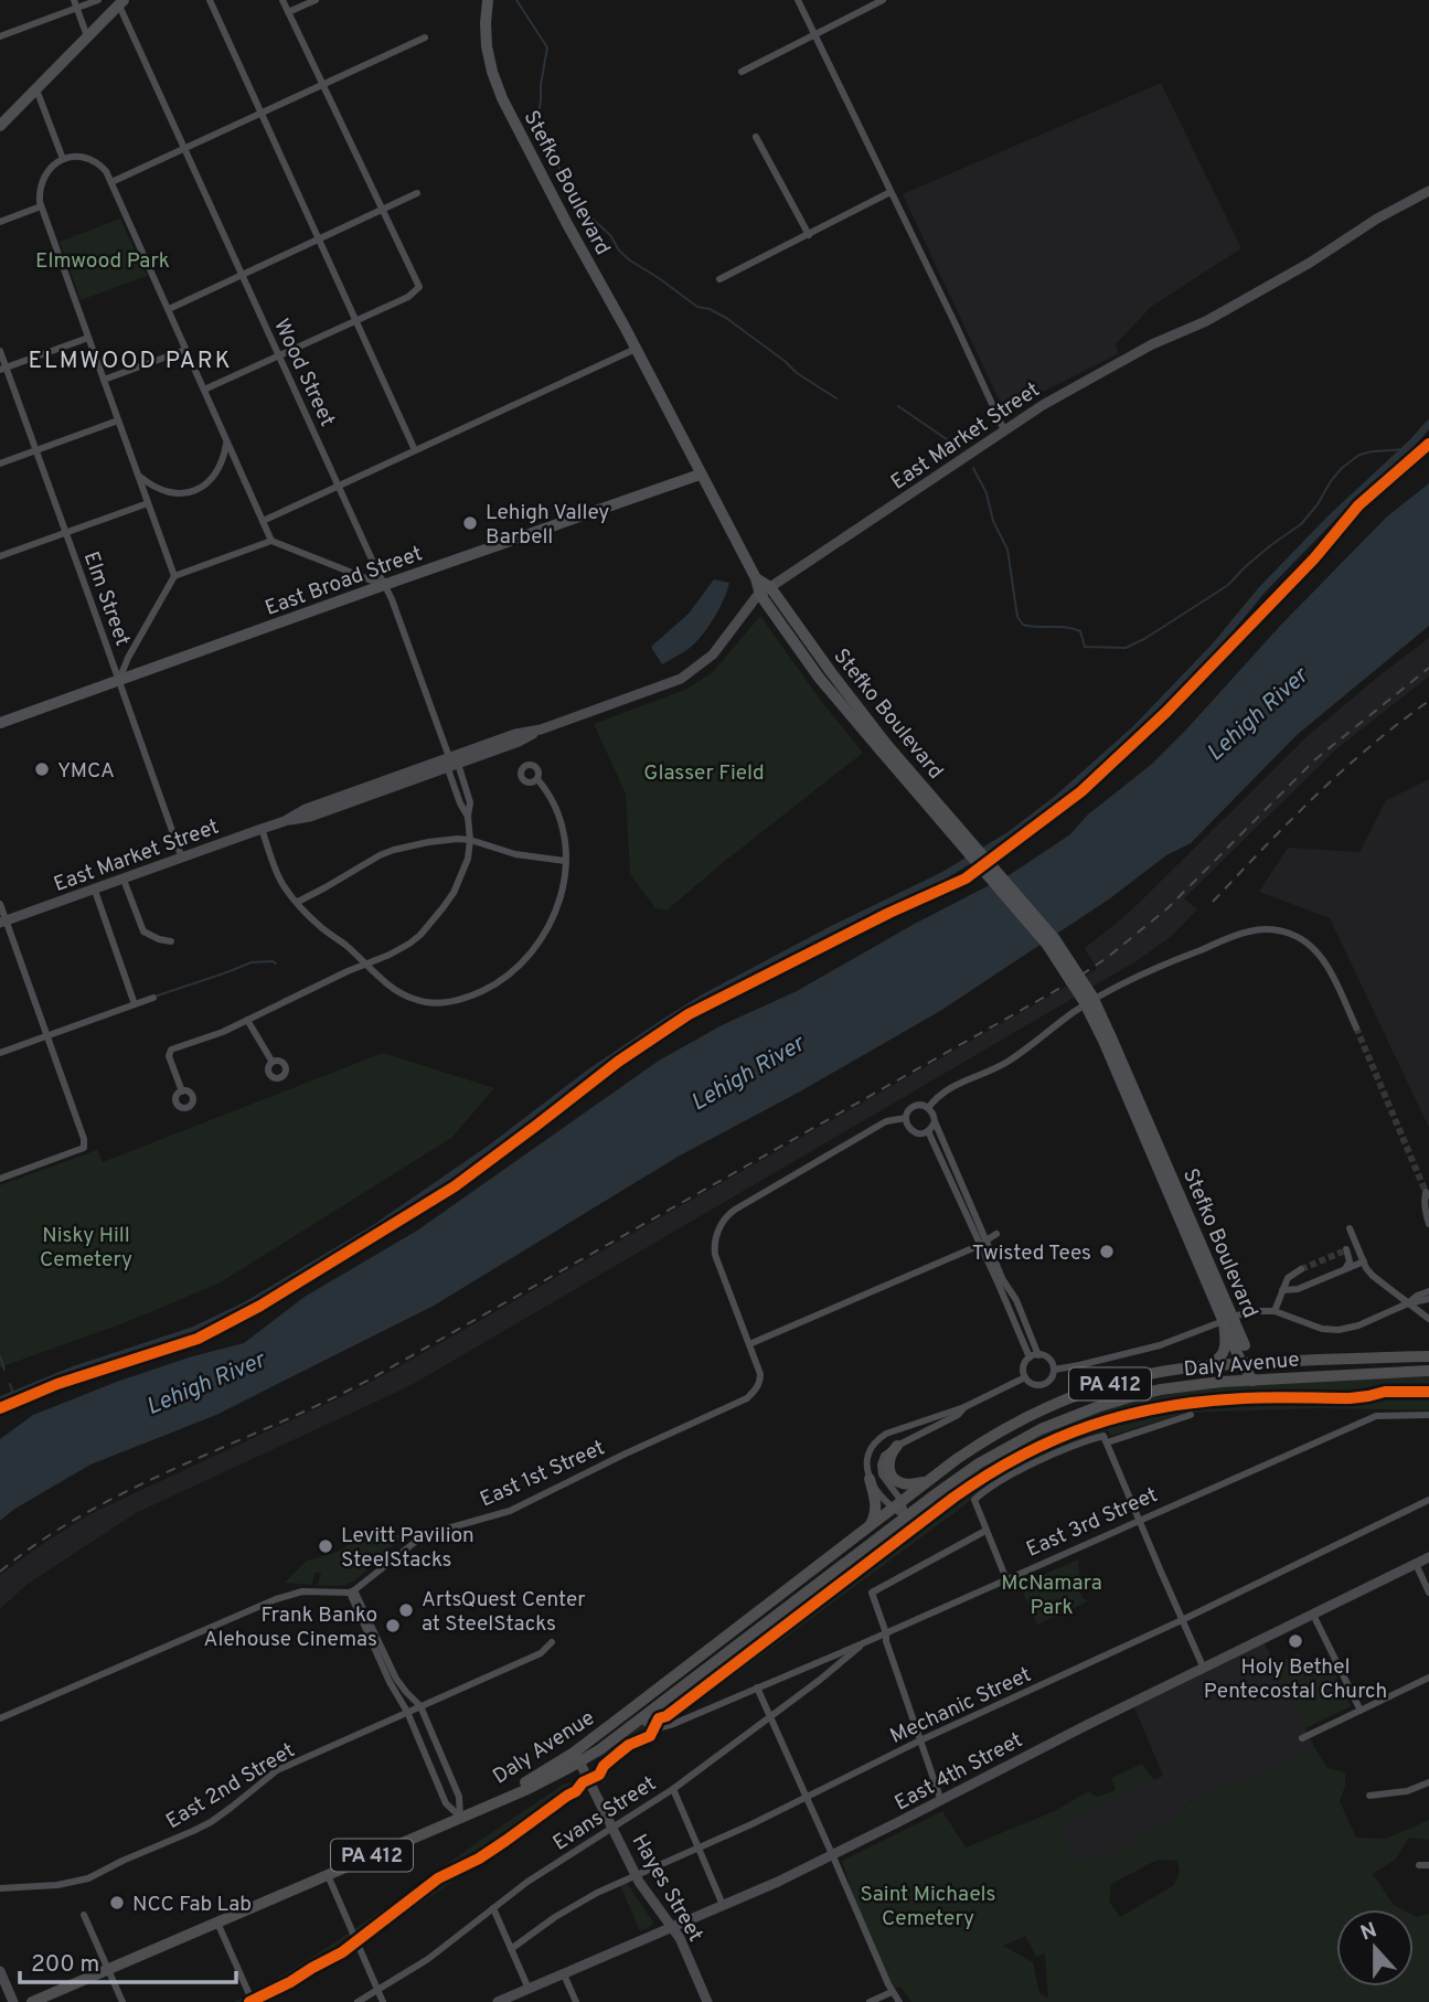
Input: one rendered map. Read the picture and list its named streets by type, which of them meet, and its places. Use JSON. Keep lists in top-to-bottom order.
{
  "streets": {
    "highway": ["Daly Avenue", "PA 412"],
    "main road": ["Stefko Boulevard", "East Broad Street"],
    "street": [
      "Wood Street",
      "East Market Street",
      "Elm Street",
      "East 1st Street",
      "East 3rd Street",
      "Mechanic Street",
      "East 4th Street",
      "East 2nd Street",
      "Evans Street",
      "Hayes Street"
    ]
  },
  "crossings": [
    ["Stefko Boulevard", "East Market Street"],
    ["Stefko Boulevard", "East Broad Street"],
    ["Stefko Boulevard", "Daly Avenue"],
    ["Wood Street", "East Market Street"],
    ["Wood Street", "East Broad Street"],
    ["East Market Street", "Elm Street"],
    ["East Broad Street", "Elm Street"],
    ["Daly Avenue", "PA 412"],
    ["Daly Avenue", "East 3rd Street"],
    ["Daly Avenue", "Hayes Street"],
    ["East 3rd Street", "Evans Street"],
    ["Mechanic Street", "Hayes Street"],
    ["East 4th Street", "Hayes Street"],
    ["Evans Street", "Hayes Street"]
  ],
  "districts": ["ELMWOOD PARK"],
  "water": ["Lehigh River"],
  "parks": [
    "Elmwood Park",
    "Glasser Field",
    "Nisky Hill Cemetery",
    "McNamara Park",
    "Saint Michaels Cemetery"
  ],
  "places": [
    "Lehigh Valley Barbell",
    "YMCA",
    "Twisted Tees",
    "Levitt Pavilion SteelStacks",
    "ArtsQuest Center at SteelStacks",
    "Frank Banko Alehouse Cinemas",
    "Holy Bethel Pentecostal Church",
    "NCC Fab Lab"
  ],
  "scale_bar": "200 m",
  "north": "top"
}
